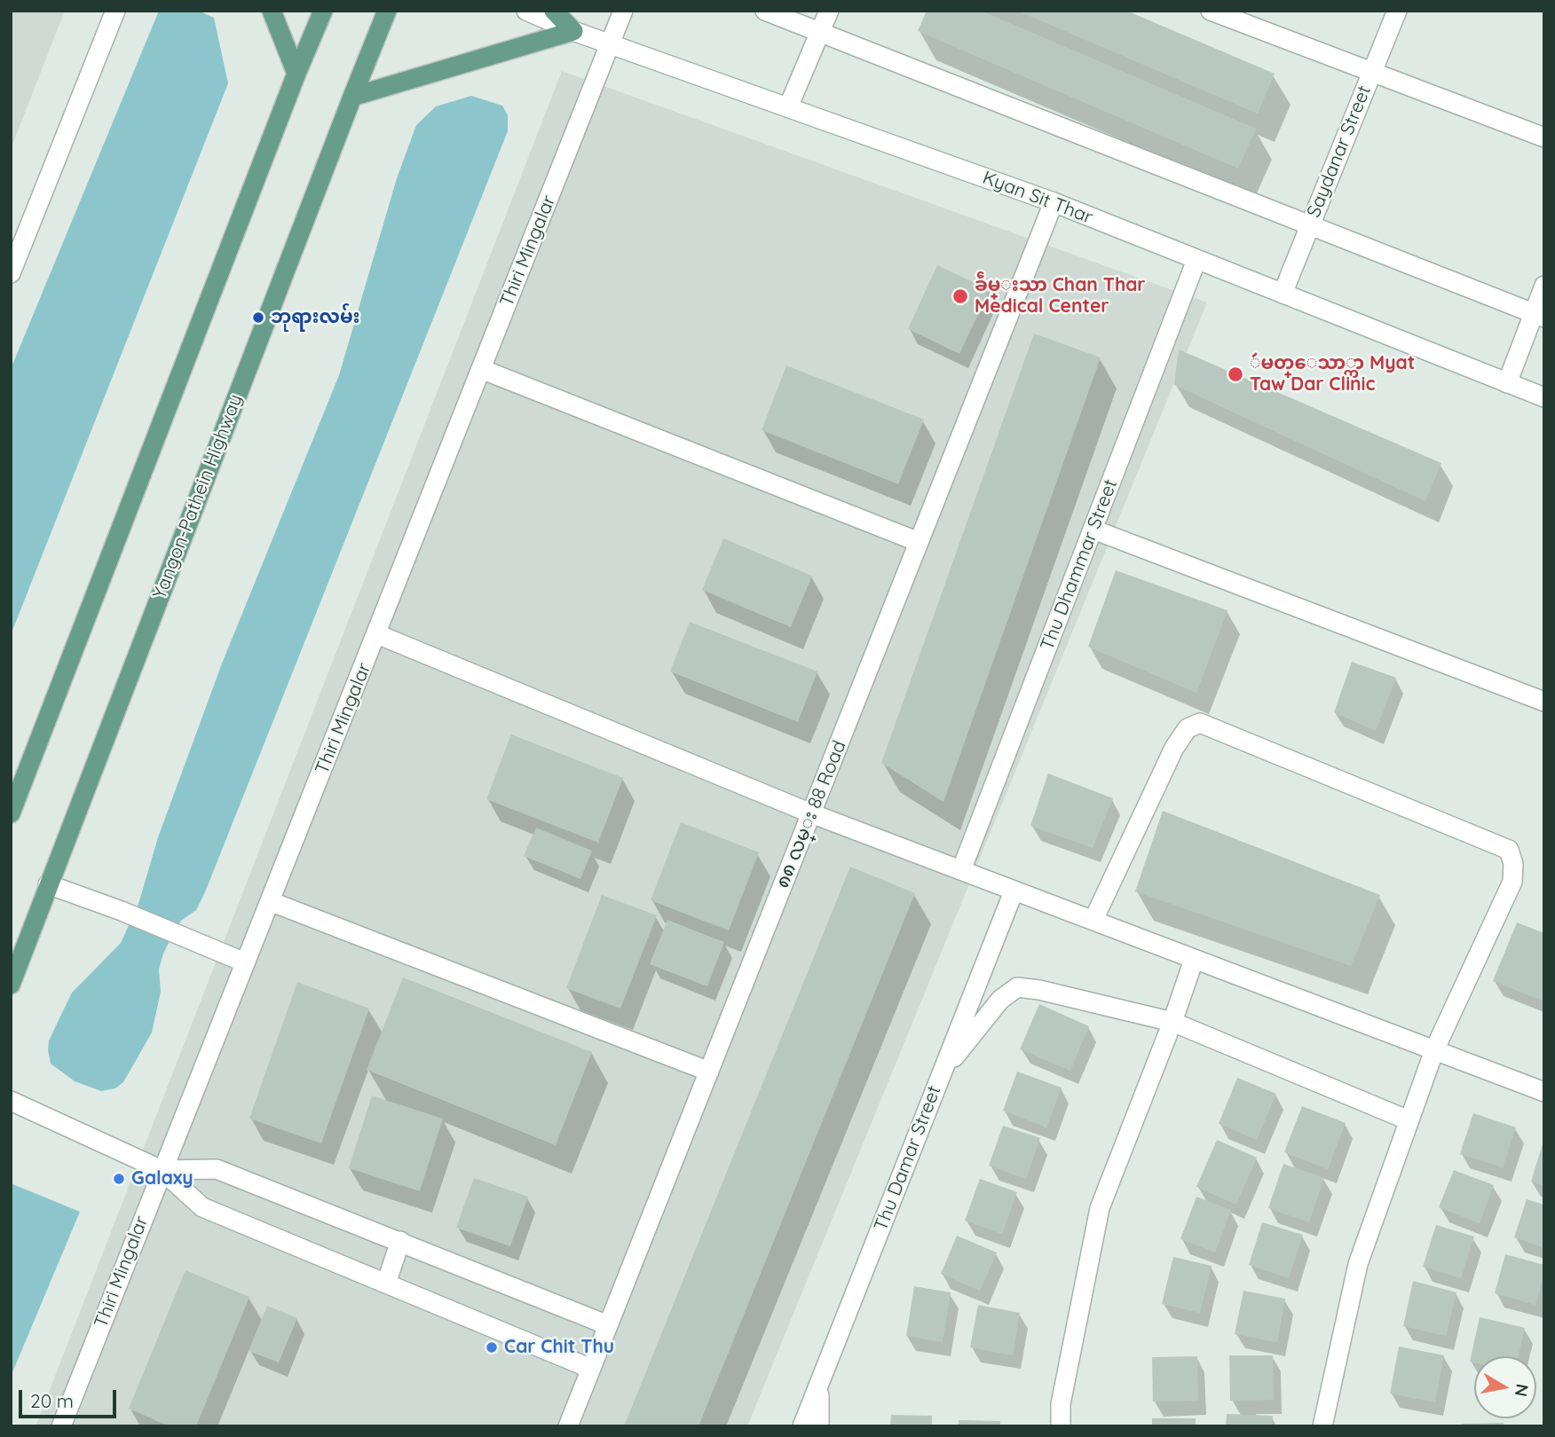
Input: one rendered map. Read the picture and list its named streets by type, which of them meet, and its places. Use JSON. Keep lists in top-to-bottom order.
{
  "streets": {
    "main road": ["Yangon-Pathein Highway"],
    "street": [
      "Saydanar Street",
      "Kyan Sit Thar",
      "Thiri Mingalar",
      "Thu Dhammar Street",
      "၈၈ လမ္း 88 Road",
      "Thu Damar Street"
    ]
  },
  "crossings": [
    ["Saydanar Street", "Kyan Sit Thar"],
    ["Kyan Sit Thar", "Thiri Mingalar"],
    ["Kyan Sit Thar", "Thu Dhammar Street"],
    ["Kyan Sit Thar", "၈၈ လမ္း 88 Road"]
  ],
  "places": [
    "ခဵမ္းသာ Chan Thar Medical Center",
    "ဘုရားလမ်း",
    "ဴမတ္ေသာ္တာ Myat Taw Dar Clinic",
    "Galaxy",
    "Car Chit Thu"
  ],
  "scale_bar": "20 m",
  "north": "right"
}
